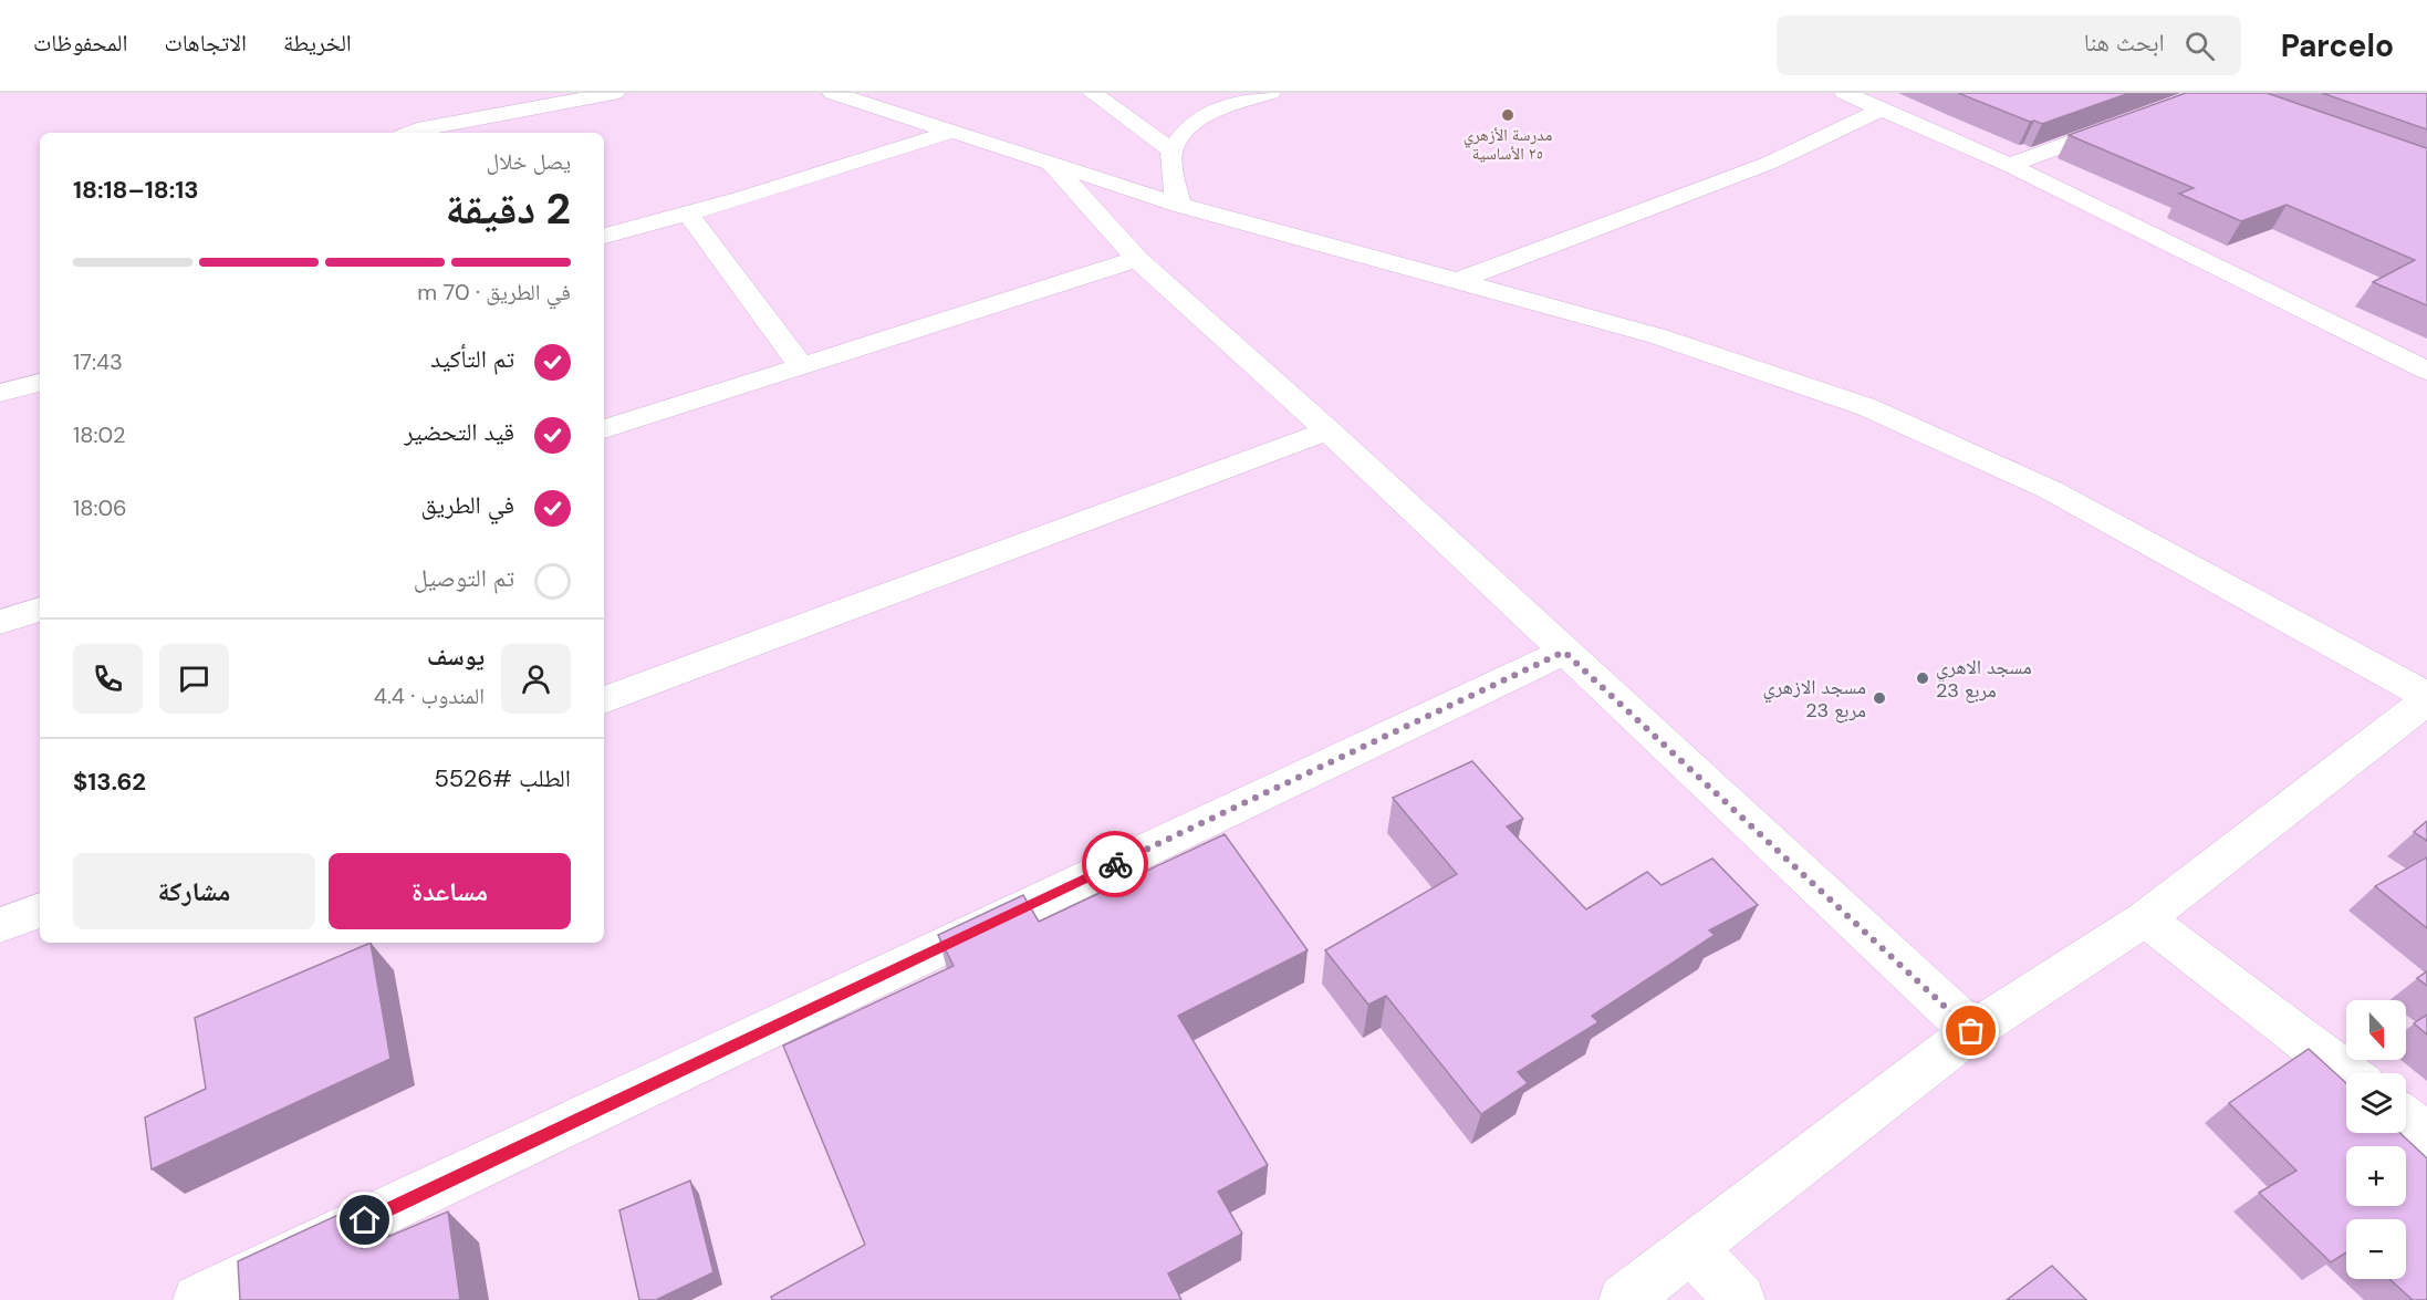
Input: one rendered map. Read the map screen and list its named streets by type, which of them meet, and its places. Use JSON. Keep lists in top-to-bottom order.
{
  "places": ["مدرسة الأزهري ٢٥ الأساسية", "مسجد الاهري مربع 23", "مسجد الازهري مربع 23"],
  "north": "bottom",
  "page": {
    "header": "Parcelo",
    "search": "ابحث هنا",
    "nav": ["الخريطة", "الاتجاهات", "المحفوظات"],
    "heading": ["2 دقيقة", "يصل خلال", "18:13–18:18"],
    "panel": [
      "يوسف",
      "المندوب · 4.4",
      "الطلب #5526",
      "$13.62"
    ],
    "bar": "في الطريق · 70 m",
    "list": [
      ["تم التأكيد", "17:43"],
      ["قيد التحضير", "18:02"],
      ["في الطريق", "18:06"],
      "تم التوصيل"
    ],
    "buttons": ["مساعدة", "مشاركة"],
    "map_buttons": ["+", "−"]
  }
}
